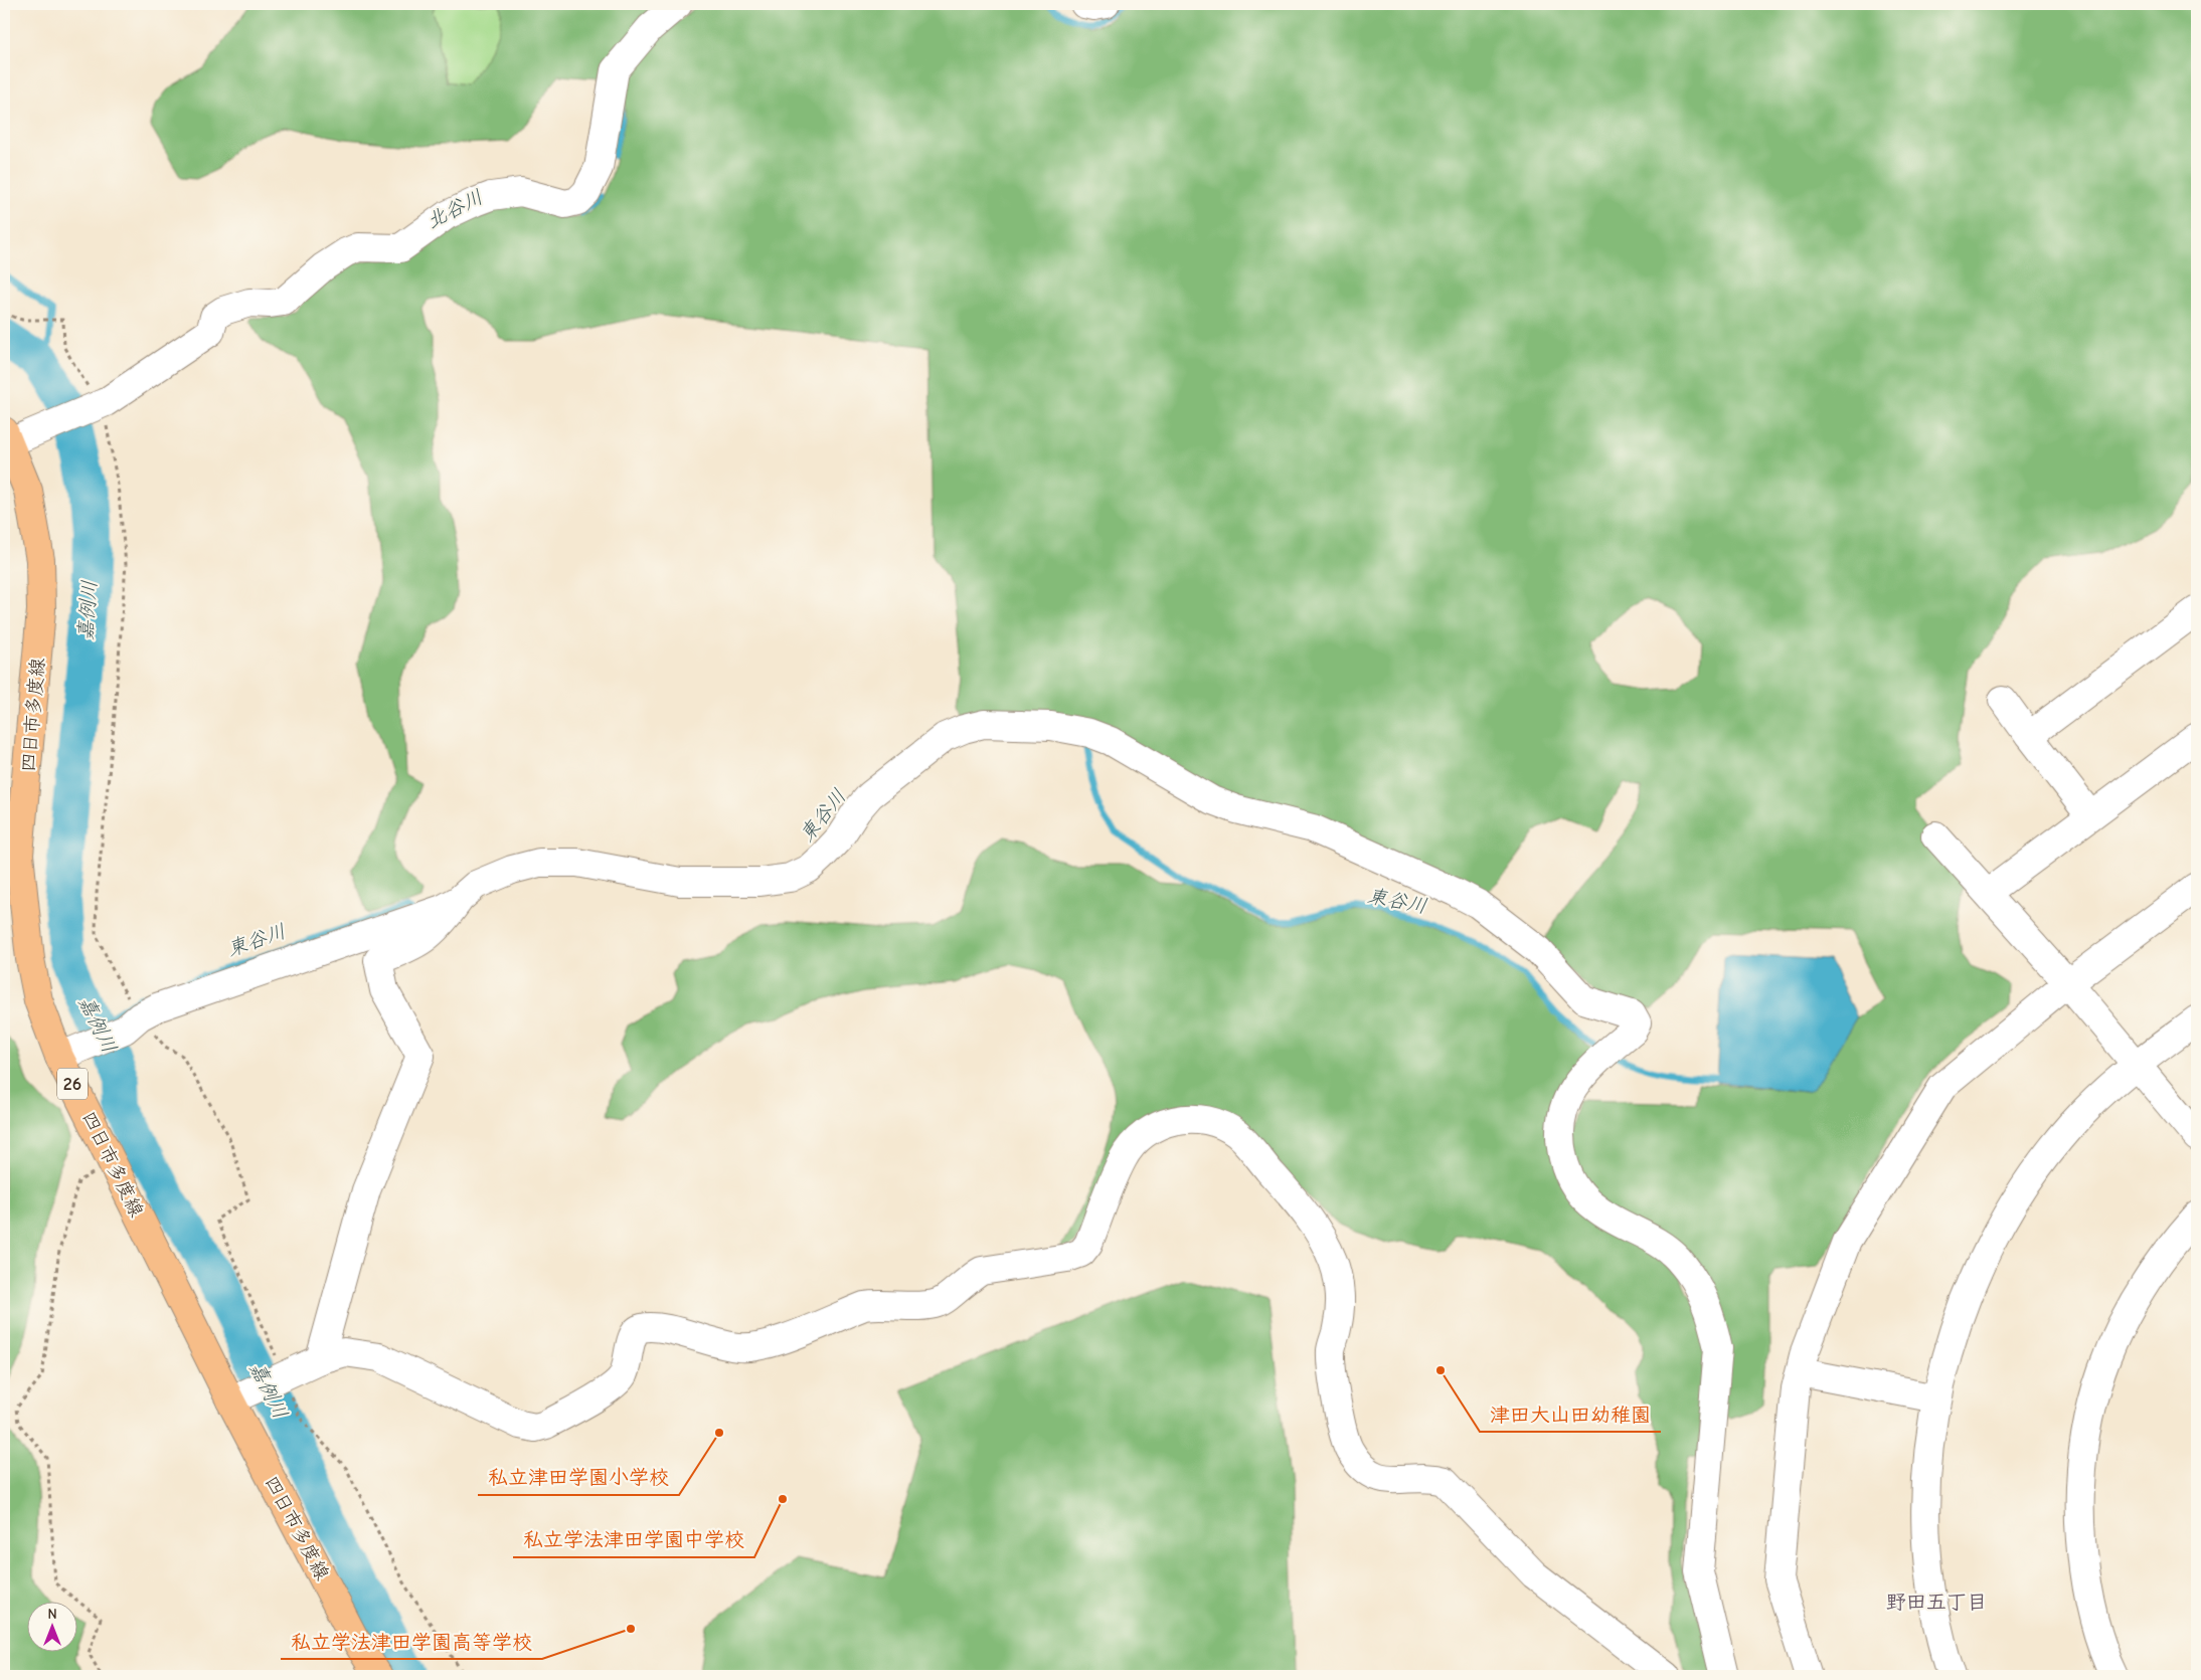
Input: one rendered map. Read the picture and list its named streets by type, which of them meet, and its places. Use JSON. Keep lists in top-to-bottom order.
{
  "streets": {
    "main road": ["四日市多度線", "26"]
  },
  "districts": ["野田五丁目"],
  "water": ["北谷川", "嘉例川", "東谷川"],
  "places": [
    "津田大山田幼稚園",
    "私立津田学園小学校",
    "私立学法津田学園中学校",
    "私立学法津田学園高等学校"
  ],
  "north": "top"
}
